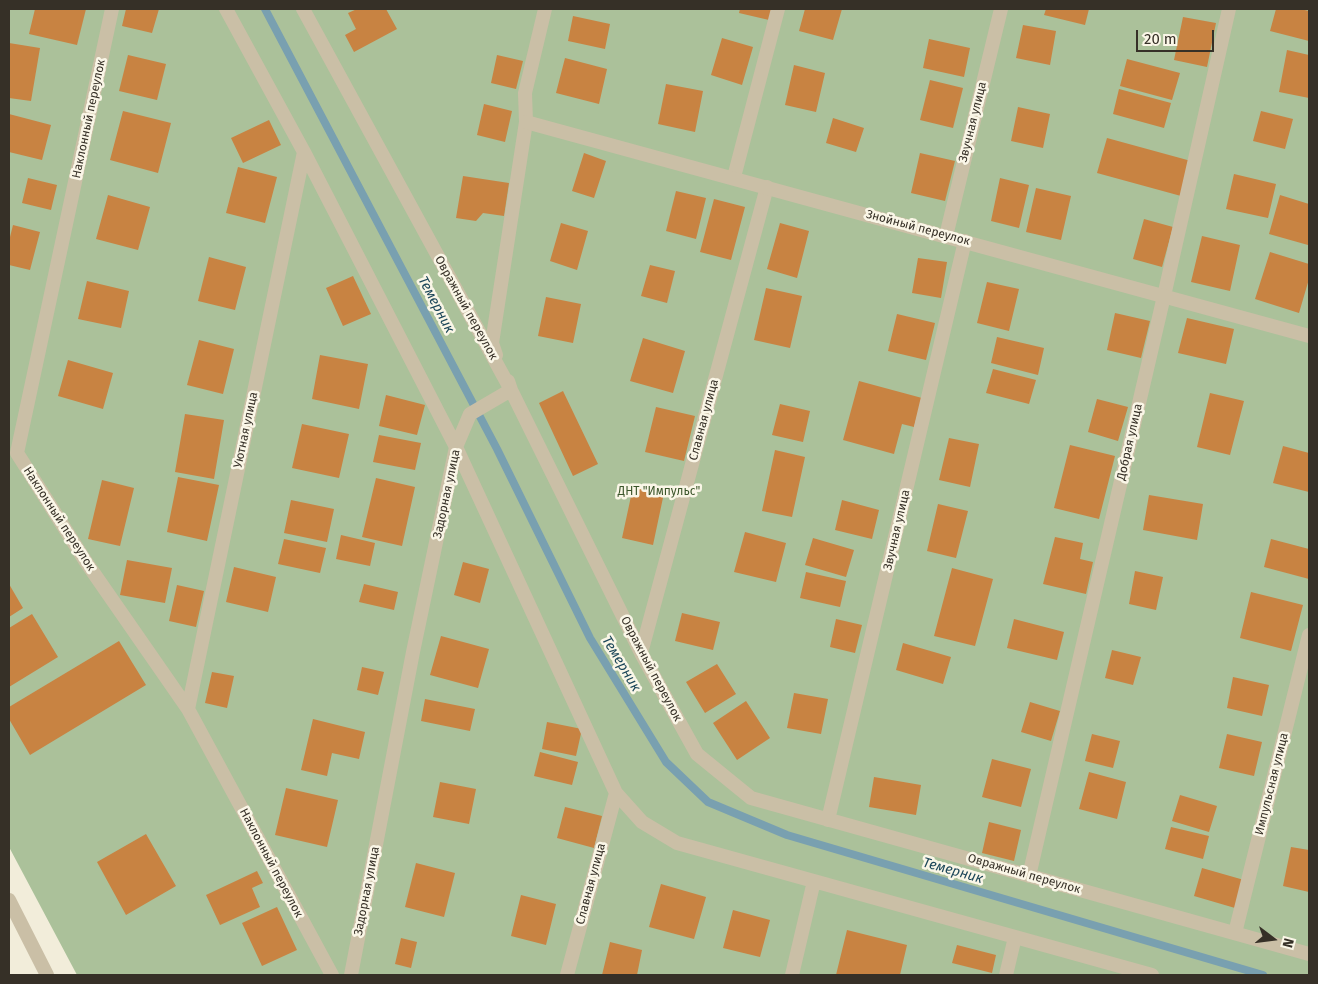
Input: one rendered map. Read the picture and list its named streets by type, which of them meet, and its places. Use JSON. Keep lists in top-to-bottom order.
{
  "streets": {
    "street": [
      "Наклонный переулок",
      "Звучная улица",
      "Знойный переулок",
      "Овражный переулок",
      "Славная улица",
      "Уютная улица",
      "Добрая улица",
      "Задорная улица",
      "Импульсная улица"
    ]
  },
  "crossings": [
    ["Наклонный переулок", "Уютная улица"],
    ["Звучная улица", "Знойный переулок"],
    ["Звучная улица", "Овражный переулок"],
    ["Знойный переулок", "Славная улица"],
    ["Знойный переулок", "Добрая улица"],
    ["Овражный переулок", "Славная улица"],
    ["Овражный переулок", "Добрая улица"],
    ["Овражный переулок", "Задорная улица"],
    ["Овражный переулок", "Импульсная улица"]
  ],
  "water": ["Темерник"],
  "parks": ["ДНТ \"Импульс\""],
  "scale_bar": "20 m",
  "north": "right"
}
